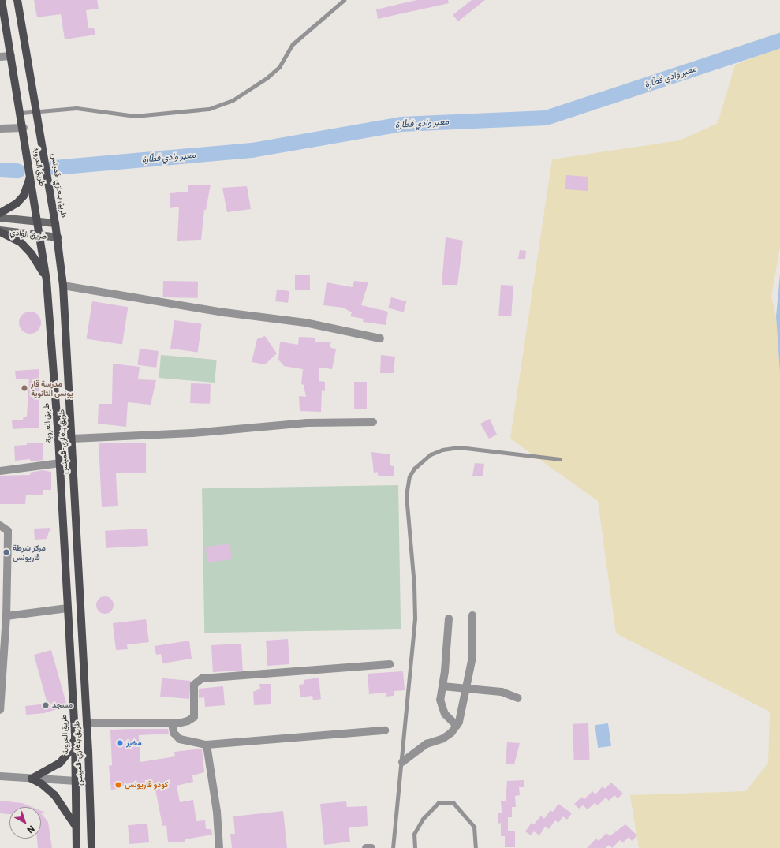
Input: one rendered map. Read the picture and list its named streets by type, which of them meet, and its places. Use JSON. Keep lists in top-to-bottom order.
{
  "streets": {
    "main road": ["طريق العروبة", "طريق بنغازي-قمينس", "طريق الوادي"]
  },
  "crossings": [
    ["طريق العروبة", "طريق الوادي"],
    ["طريق بنغازي-قمينس", "طريق الوادي"]
  ],
  "water": ["معبر وادي قطّارة"],
  "places": [
    "مدرسة قار يونس الثانوية",
    "مركز شرطة قاريونس",
    "مسجد",
    "مخبز",
    "كودو قاريونس"
  ],
  "north": "bottom right"
}
